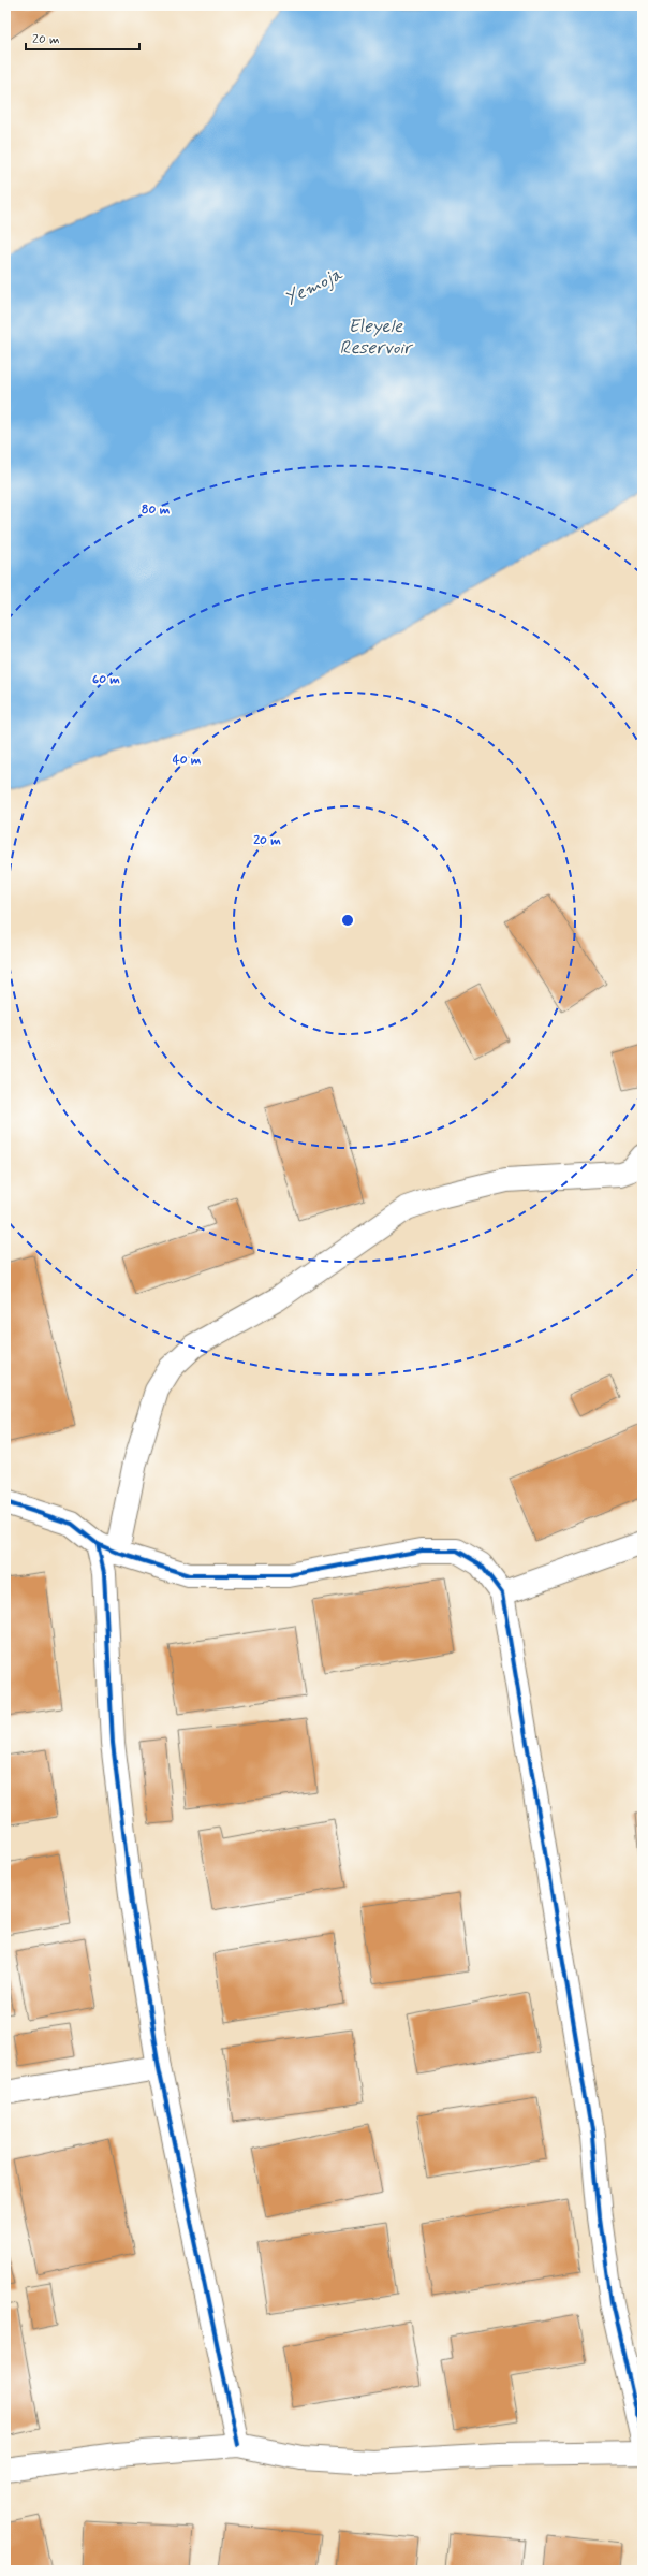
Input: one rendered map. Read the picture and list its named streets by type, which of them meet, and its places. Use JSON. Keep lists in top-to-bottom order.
{
  "water": ["Yemoja", "Eleyele Reservoir"],
  "scale_bar": "20 m",
  "rings": [
    "80 m",
    "60 m",
    "40 m",
    "20 m"
  ]
}
